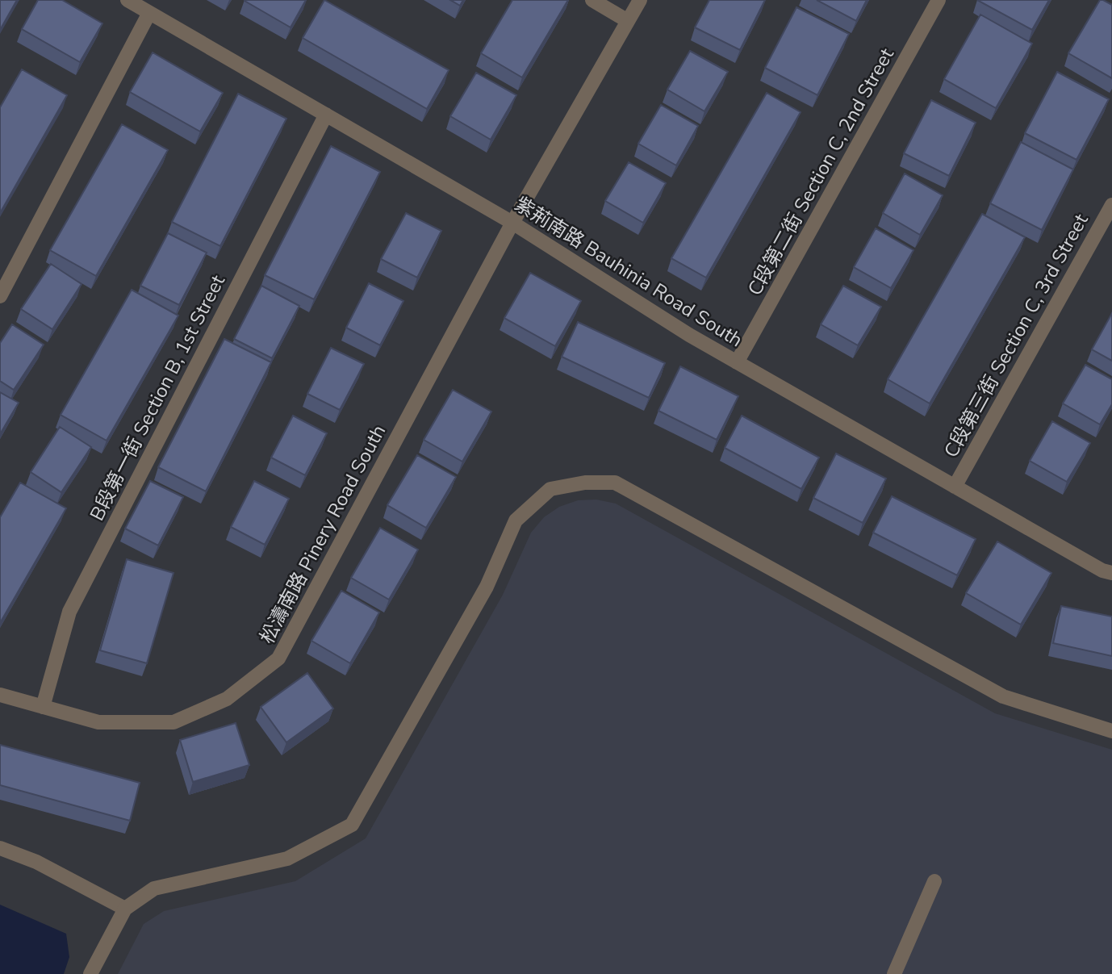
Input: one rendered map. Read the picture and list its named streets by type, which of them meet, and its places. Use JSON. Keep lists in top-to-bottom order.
{
  "streets": {
    "street": [
      "C段第二街 Section C, 2nd Street",
      "紫荊南路 Bauhinia Road South",
      "C段第三街 Section C, 3rd Street",
      "B段第一街 Section B, 1st Street",
      "松濤南路 Pinery Road South"
    ]
  },
  "crossings": [
    ["C段第二街 Section C, 2nd Street", "紫荊南路 Bauhinia Road South"],
    ["紫荊南路 Bauhinia Road South", "C段第三街 Section C, 3rd Street"],
    ["紫荊南路 Bauhinia Road South", "B段第一街 Section B, 1st Street"],
    ["紫荊南路 Bauhinia Road South", "松濤南路 Pinery Road South"],
    ["B段第一街 Section B, 1st Street", "松濤南路 Pinery Road South"]
  ]
}
